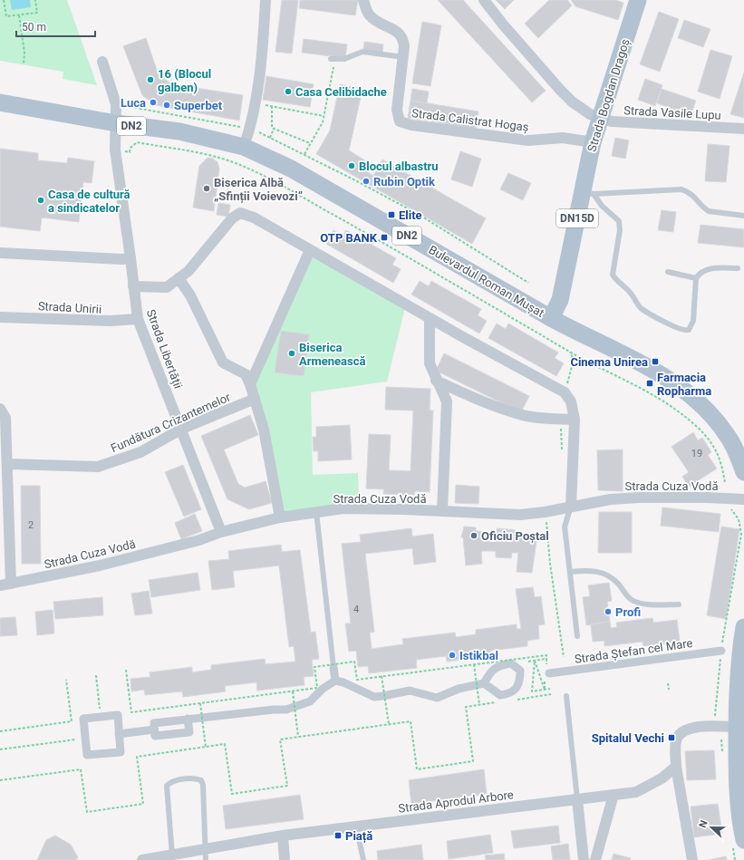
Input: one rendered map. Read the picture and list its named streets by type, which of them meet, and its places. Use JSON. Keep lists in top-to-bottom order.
{
  "streets": {
    "main road": [
      "Strada Bogdan Dragoș",
      "DN2",
      "DN15D",
      "Bulevardul Roman Mușat"
    ],
    "street": [
      "Strada Vasile Lupu",
      "Strada Calistrat Hogaș",
      "Strada Unirii",
      "Strada Libertății",
      "Fundătura Crizantemelor",
      "Strada Cuza Vodă",
      "Strada Ștefan cel Mare",
      "Strada Aprodul Arbore"
    ]
  },
  "crossings": [
    ["Strada Bogdan Dragoș", "Strada Vasile Lupu"],
    ["Strada Bogdan Dragoș", "Strada Calistrat Hogaș"],
    ["Strada Bogdan Dragoș", "Bulevardul Roman Mușat"],
    ["Bulevardul Roman Mușat", "Strada Libertății"],
    ["Strada Unirii", "Strada Libertății"],
    ["Strada Libertății", "Fundătura Crizantemelor"],
    ["Strada Libertății", "Strada Cuza Vodă"]
  ],
  "places": {
    "other": [
      "16 (Blocul galben)",
      "Casa Celibidache",
      "Luca",
      "Superbet",
      "Blocul albastru",
      "Rubin Optik",
      "Biserica Albă „Sfinții Voievozi”",
      "Casa de cultură a sindicatelor",
      "Biserica Armenească",
      "Oficiu Poștal",
      "Profi",
      "Istikbal"
    ],
    "transit": [
      "Elite",
      "OTP BANK",
      "Cinema Unirea",
      "Farmacia Ropharma",
      "Spitalul Vechi",
      "Piață"
    ]
  },
  "house_numbers": ["19", "2", "4"],
  "scale_bar": "50 m",
  "north": "left"
}
